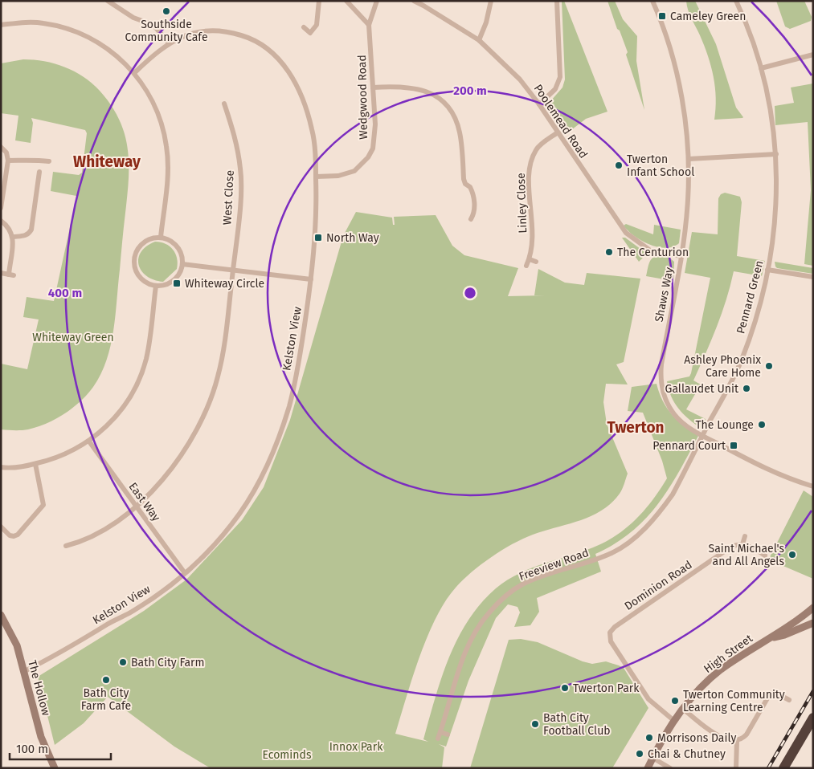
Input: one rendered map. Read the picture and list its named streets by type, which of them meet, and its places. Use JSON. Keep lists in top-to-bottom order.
{
  "streets": {
    "street": [
      "Wedgwood Road",
      "Poolemead Road",
      "West Close",
      "Linley Close",
      "Shaws Way",
      "Pennard Green",
      "Kelston View",
      "East Way",
      "Freeview Road",
      "Dominion Road",
      "High Street",
      "The Hollow"
    ]
  },
  "crossings": [
    ["Wedgwood Road", "Kelston View"],
    ["Poolemead Road", "Linley Close"],
    ["Poolemead Road", "Shaws Way"],
    ["West Close", "East Way"],
    ["Shaws Way", "Pennard Green"],
    ["Shaws Way", "Freeview Road"],
    ["Pennard Green", "Freeview Road"],
    ["Kelston View", "East Way"],
    ["Kelston View", "The Hollow"],
    ["Dominion Road", "High Street"]
  ],
  "districts": ["Whiteway", "Twerton"],
  "parks": ["Whiteway Green", "Innox Park", "Ecominds"],
  "places": {
    "other": [
      "Southside Community Cafe",
      "Twerton Infant School",
      "The Centurion",
      "Ashley Phoenix Care Home",
      "Gallaudet Unit",
      "The Lounge",
      "Saint Michael's and All Angels",
      "Bath City Farm",
      "Bath City Farm Cafe",
      "Twerton Park",
      "Twerton Community Learning Centre",
      "Bath City Football Club",
      "Morrisons Daily",
      "Chai & Chutney"
    ],
    "transit": [
      "Cameley Green",
      "North Way",
      "Whiteway Circle",
      "Pennard Court"
    ]
  },
  "scale_bar": "100 m",
  "rings": ["200 m", "400 m"]
}
